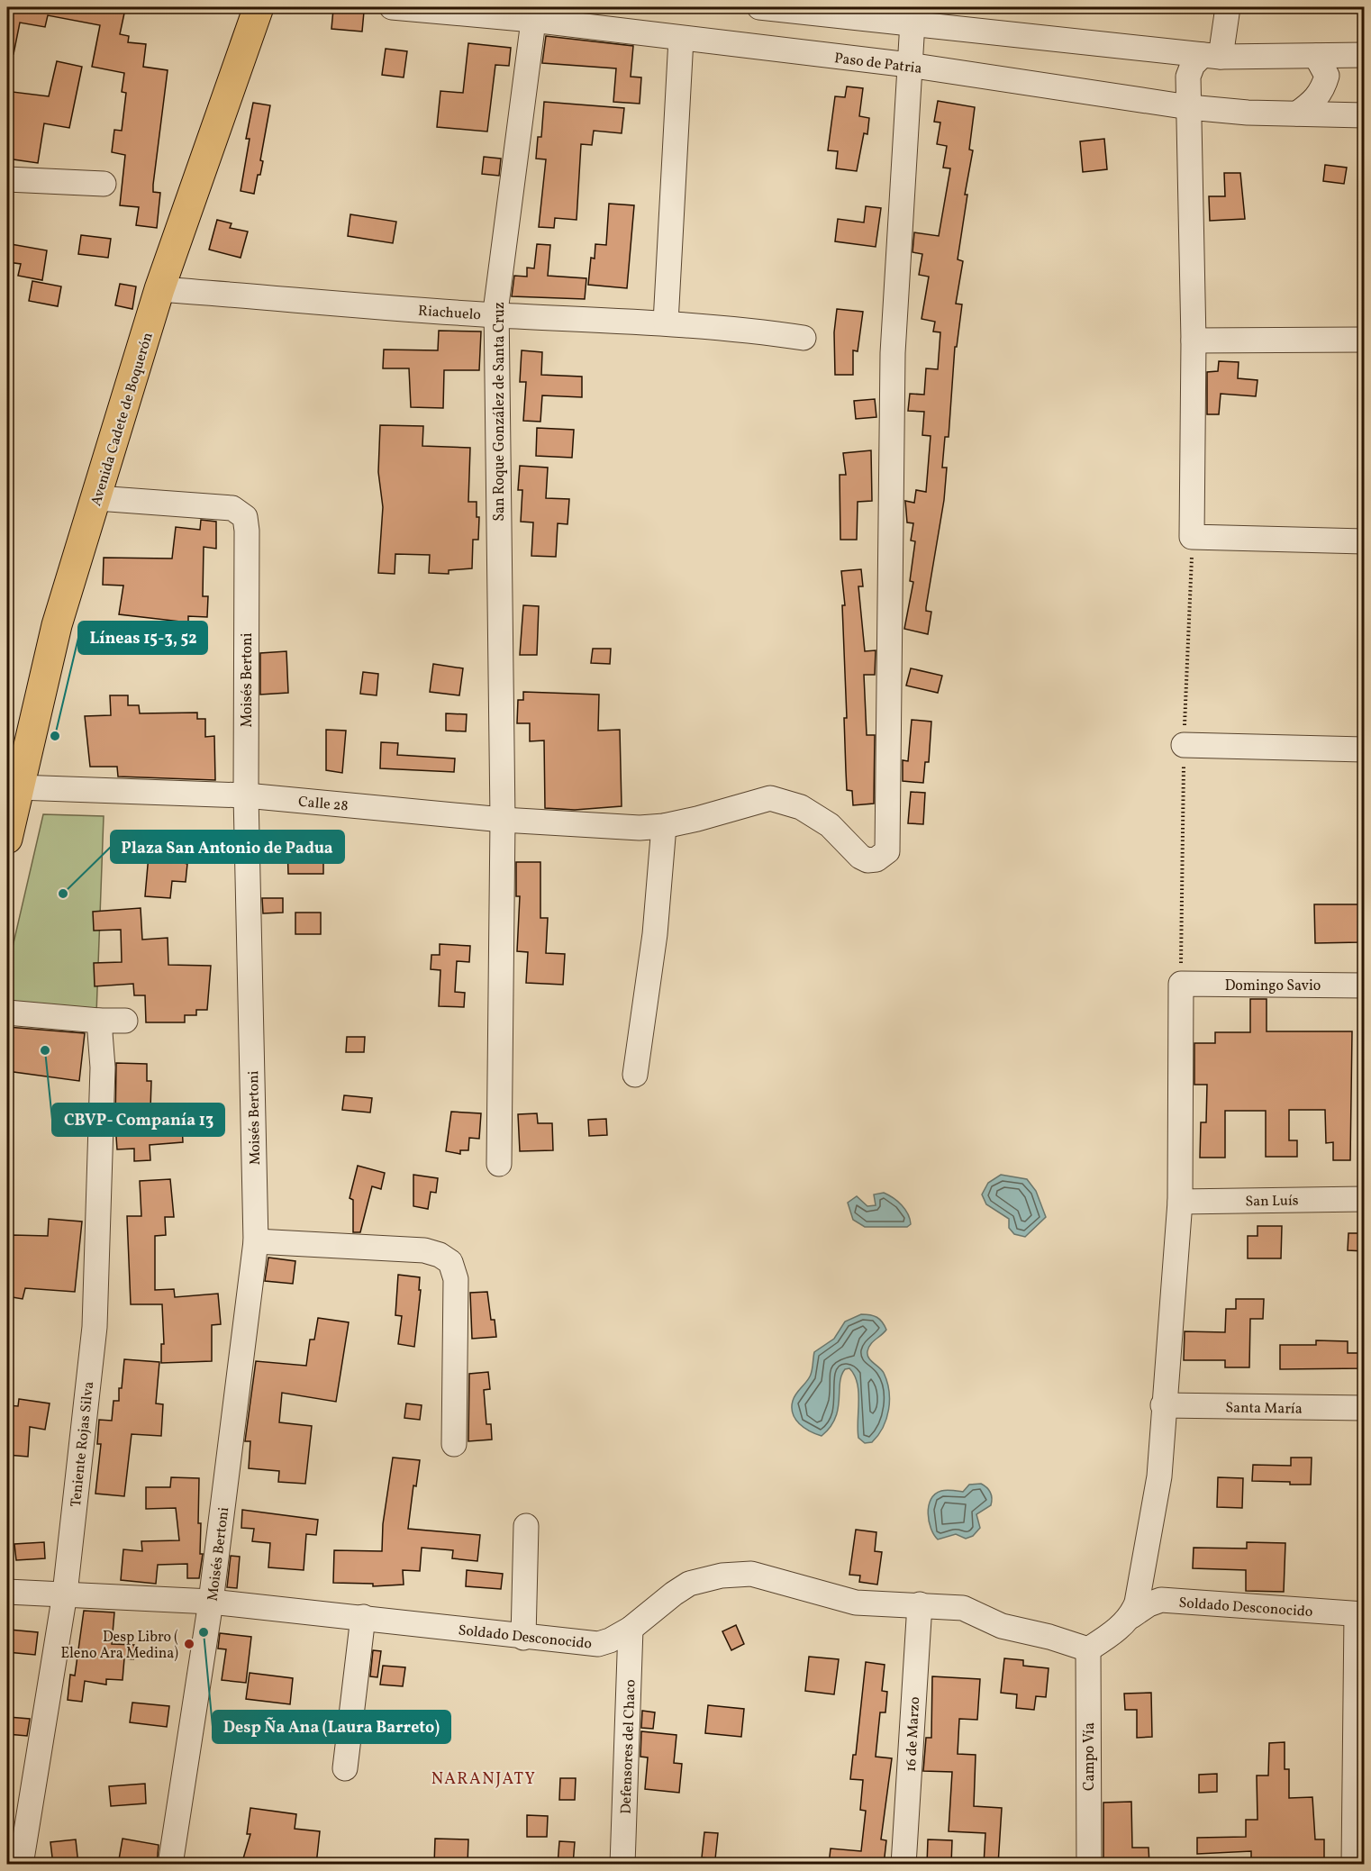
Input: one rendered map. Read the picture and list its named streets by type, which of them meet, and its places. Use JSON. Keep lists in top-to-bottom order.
{
  "streets": {
    "main road": ["Avenida Cadete de Boquerón"],
    "street": [
      "Paso de Patria",
      "Riachuelo",
      "San Roque González de Santa Cruz",
      "Moisés Bertoni",
      "Calle 28",
      "Domingo Savio",
      "San Luís",
      "Santa María",
      "Teniente Rojas Silva",
      "Soldado Desconocido",
      "16 de Marzo",
      "Defensores del Chaco",
      "Campo Vía"
    ]
  },
  "crossings": [
    ["Paso de Patria", "San Roque González de Santa Cruz"],
    ["Paso de Patria", "Calle 28"],
    ["Riachuelo", "San Roque González de Santa Cruz"],
    ["Riachuelo", "Avenida Cadete de Boquerón"],
    ["San Roque González de Santa Cruz", "Calle 28"],
    ["Avenida Cadete de Boquerón", "Moisés Bertoni"],
    ["Avenida Cadete de Boquerón", "Calle 28"],
    ["Moisés Bertoni", "Calle 28"],
    ["Moisés Bertoni", "Soldado Desconocido"],
    ["Domingo Savio", "San Luís"],
    ["Teniente Rojas Silva", "Soldado Desconocido"],
    ["Soldado Desconocido", "16 de Marzo"],
    ["Soldado Desconocido", "Defensores del Chaco"],
    ["Soldado Desconocido", "Campo Vía"]
  ],
  "districts": ["NARANJATY"],
  "places": [
    "Líneas 15-3, 52",
    "Plaza San Antonio de Padua",
    "CBVP- Companía 13",
    "Desp Ña Ana (Laura Barreto)",
    "Desp Libro ( Eleno Ara Medina)"
  ]
}
